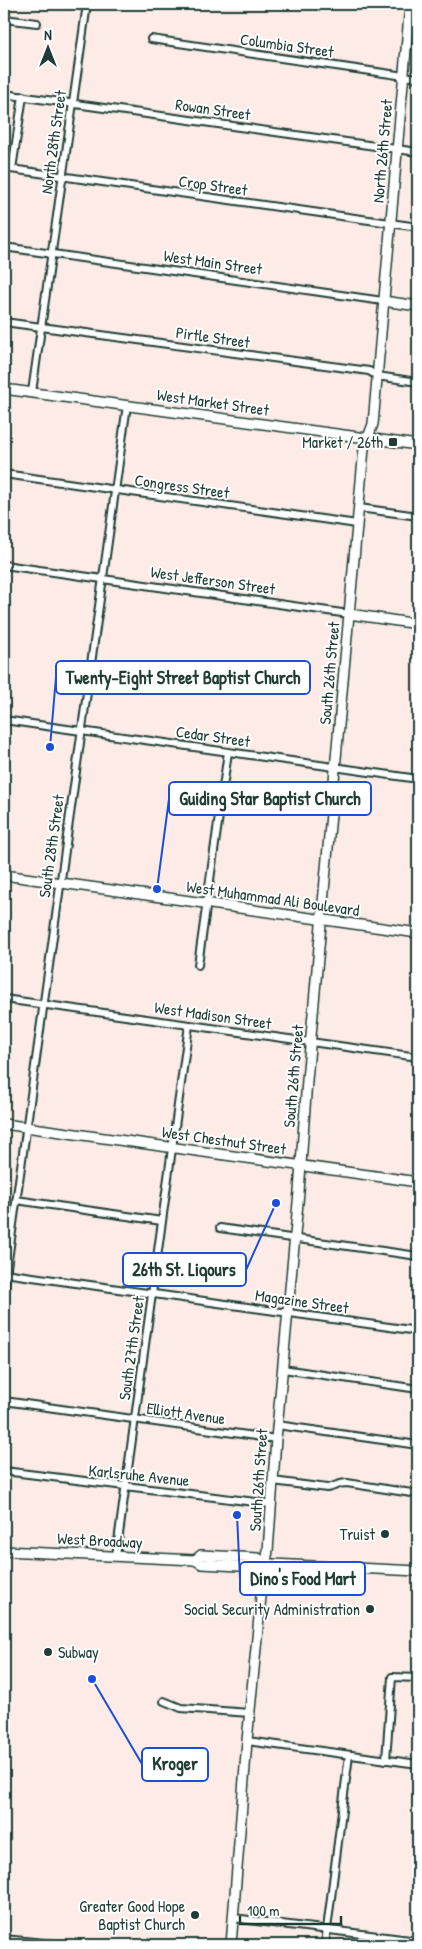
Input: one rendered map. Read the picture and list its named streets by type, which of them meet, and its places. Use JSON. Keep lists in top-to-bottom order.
{
  "streets": {
    "street": [
      "Columbia Street",
      "Rowan Street",
      "North 28th Street",
      "North 26th Street",
      "Crop Street",
      "West Main Street",
      "Pirtle Street",
      "West Market Street",
      "Congress Street",
      "West Jefferson Street",
      "South 26th Street",
      "Cedar Street",
      "South 28th Street",
      "West Muhammad Ali Boulevard",
      "West Madison Street",
      "West Chestnut Street",
      "Magazine Street",
      "South 27th Street",
      "Elliott Avenue",
      "Karlsruhe Avenue",
      "West Broadway"
    ]
  },
  "crossings": [
    ["Columbia Street", "North 26th Street"],
    ["Rowan Street", "North 28th Street"],
    ["Rowan Street", "North 26th Street"],
    ["North 28th Street", "Crop Street"],
    ["North 28th Street", "West Main Street"],
    ["North 26th Street", "Crop Street"],
    ["North 26th Street", "West Main Street"],
    ["North 26th Street", "South 26th Street"],
    ["West Main Street", "South 26th Street"],
    ["Pirtle Street", "South 26th Street"],
    ["West Market Street", "South 26th Street"],
    ["West Market Street", "South 28th Street"],
    ["Congress Street", "South 26th Street"],
    ["Congress Street", "South 28th Street"],
    ["West Jefferson Street", "South 26th Street"],
    ["West Jefferson Street", "South 28th Street"],
    ["South 26th Street", "Cedar Street"],
    ["South 26th Street", "West Muhammad Ali Boulevard"],
    ["South 26th Street", "West Madison Street"],
    ["South 26th Street", "West Chestnut Street"],
    ["South 26th Street", "Magazine Street"],
    ["South 26th Street", "Elliott Avenue"],
    ["South 26th Street", "Karlsruhe Avenue"],
    ["South 26th Street", "West Broadway"],
    ["Cedar Street", "South 28th Street"],
    ["South 28th Street", "West Muhammad Ali Boulevard"],
    ["South 28th Street", "West Madison Street"],
    ["South 28th Street", "West Chestnut Street"],
    ["South 28th Street", "Magazine Street"],
    ["West Madison Street", "South 27th Street"],
    ["West Chestnut Street", "South 27th Street"],
    ["Magazine Street", "South 27th Street"],
    ["South 27th Street", "Elliott Avenue"],
    ["South 27th Street", "Karlsruhe Avenue"],
    ["South 27th Street", "West Broadway"]
  ],
  "places": {
    "transit": ["Market / 26th"],
    "other": [
      "Twenty-Eight Street Baptist Church",
      "Guiding Star Baptist Church",
      "26th St. Liqours",
      "Dino's Food Mart",
      "Truist",
      "Social Security Administration",
      "Subway",
      "Kroger",
      "Greater Good Hope Baptist Church"
    ]
  },
  "scale_bar": "100 m",
  "north": "top"
}
